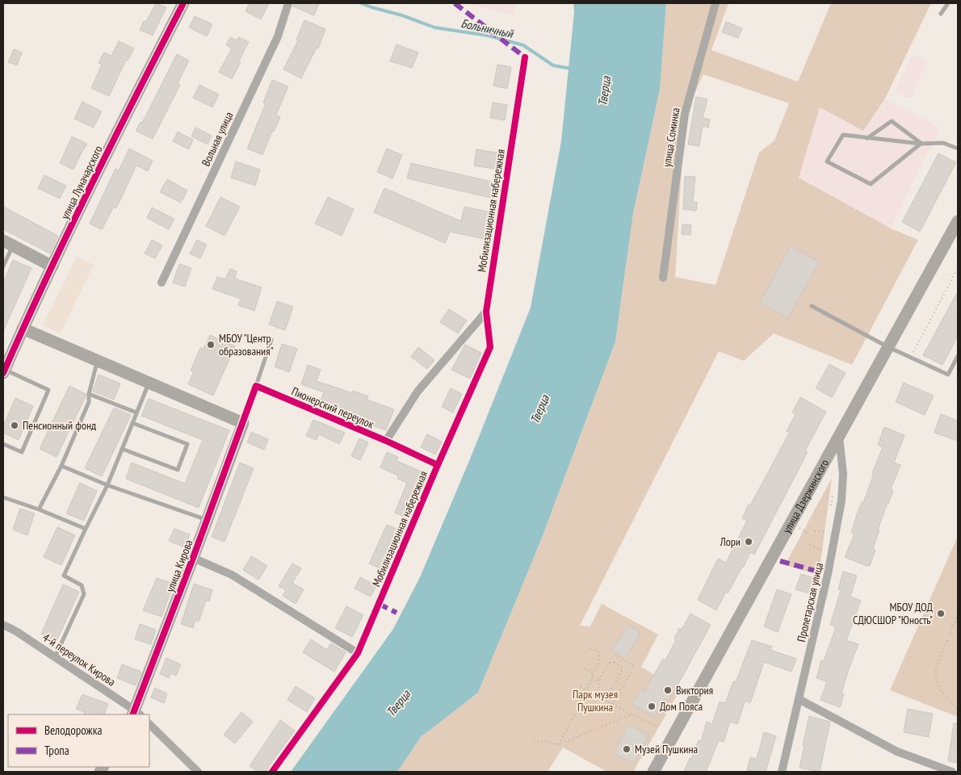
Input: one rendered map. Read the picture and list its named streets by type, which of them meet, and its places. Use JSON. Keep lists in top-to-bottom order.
{
  "streets": {
    "street": [
      "улица Соминка",
      "Вольная улица",
      "улица Луначарского",
      "Мобилизационная набережная",
      "Пионерский переулок",
      "улица Дзержинского",
      "улица Кирова",
      "Пролетарская улица",
      "4-й переулок Кирова"
    ]
  },
  "crossings": [
    ["Мобилизационная набережная", "Пионерский переулок"],
    ["улица Дзержинского", "Пролетарская улица"],
    ["улица Кирова", "4-й переулок Кирова"]
  ],
  "water": ["Больничный", "Тверца"],
  "parks": ["Парк музея Пушкина"],
  "places": [
    "МБОУ \"Центр образования\"",
    "Пенсионный фонд",
    "Лори",
    "МБОУ ДОД СДЮСШОР \"Юность\"",
    "Виктория",
    "Дом Пояса",
    "Музей Пушкина"
  ],
  "legend": ["Велодорожка", "Тропа"]
}
